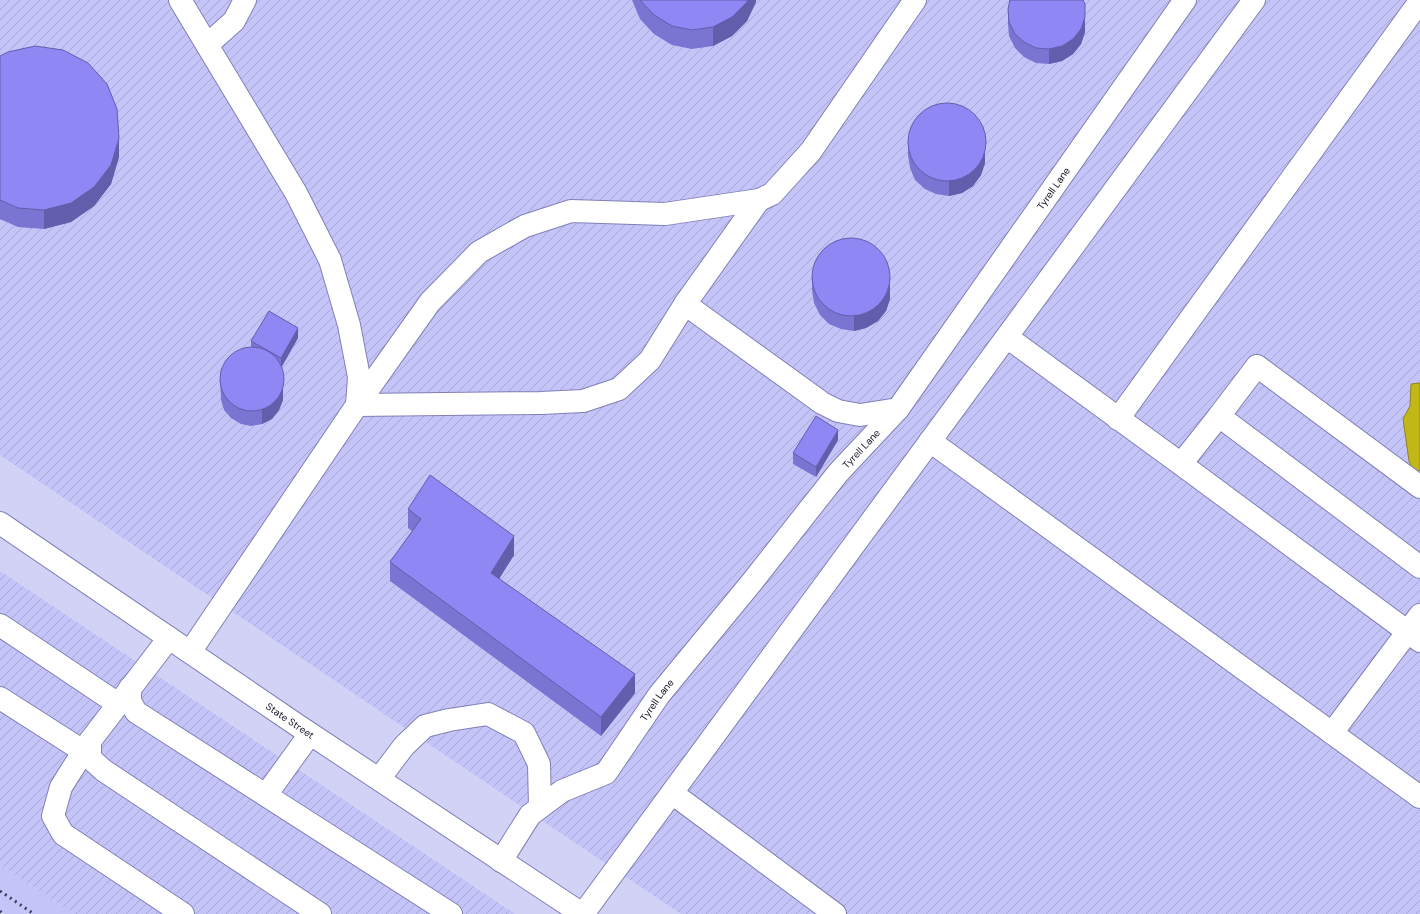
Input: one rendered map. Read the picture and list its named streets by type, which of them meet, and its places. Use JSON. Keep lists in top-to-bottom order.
{
  "streets": {
    "street": ["Tyrell Lane", "State Street"]
  },
  "crossings": [
    ["Tyrell Lane", "State Street"]
  ]
}
